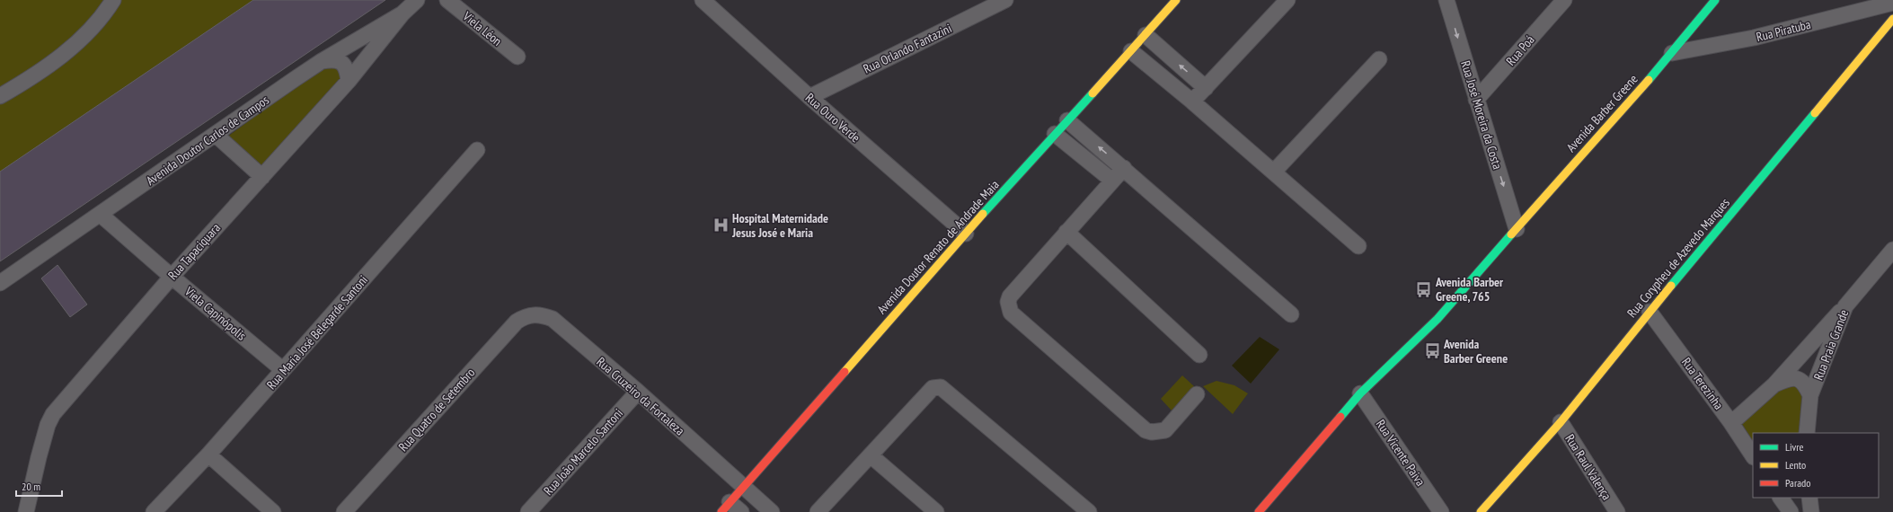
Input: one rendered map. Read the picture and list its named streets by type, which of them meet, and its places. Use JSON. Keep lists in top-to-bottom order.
{
  "streets": {
    "street": [
      "Viela Léon",
      "Rua Piratuba",
      "Rua Orlando Fantazini",
      "Rua Poá",
      "Avenida Barber Greene",
      "Rua José Moreira da Costa",
      "Rua Ouro Verde",
      "Avenida Doutor Carlos de Campos",
      "Avenida Doutor Renato de Andrade Maia",
      "Rua Tapaciquara",
      "Rua Corypheu de Azevedo Marques",
      "Viela Capinópolis",
      "Rua Maria José Belegarde Santoni",
      "Rua Praia Grande",
      "Rua Terezinha",
      "Rua Cruzeiro da Fortaleza",
      "Rua Quatro de Setembro",
      "Rua João Marcelo Santoni",
      "Rua Vicente Paiva",
      "Rua Raul Valença"
    ]
  },
  "crossings": [
    ["Rua Piratuba", "Avenida Barber Greene"],
    ["Rua Orlando Fantazini", "Rua Ouro Verde"],
    ["Rua Poá", "Rua José Moreira da Costa"],
    ["Avenida Barber Greene", "Rua José Moreira da Costa"],
    ["Avenida Barber Greene", "Rua Vicente Paiva"],
    ["Rua Ouro Verde", "Avenida Doutor Renato de Andrade Maia"],
    ["Avenida Doutor Carlos de Campos", "Rua Tapaciquara"],
    ["Avenida Doutor Carlos de Campos", "Viela Capinópolis"],
    ["Avenida Doutor Renato de Andrade Maia", "Rua Cruzeiro da Fortaleza"],
    ["Rua Tapaciquara", "Viela Capinópolis"],
    ["Rua Corypheu de Azevedo Marques", "Rua Terezinha"],
    ["Rua Corypheu de Azevedo Marques", "Rua Raul Valença"],
    ["Viela Capinópolis", "Rua Maria José Belegarde Santoni"],
    ["Rua Cruzeiro da Fortaleza", "Rua Quatro de Setembro"],
    ["Rua Cruzeiro da Fortaleza", "Rua João Marcelo Santoni"]
  ],
  "one_way": ["Rua José Moreira da Costa"],
  "places": {
    "hospital": ["Hospital Maternidade Jesus José e Maria"],
    "bus stop": ["Avenida Barber Greene, 765", "Avenida Barber Greene"]
  },
  "legend": ["Livre", "Lento", "Parado"],
  "scale_bar": "20 m"
}
